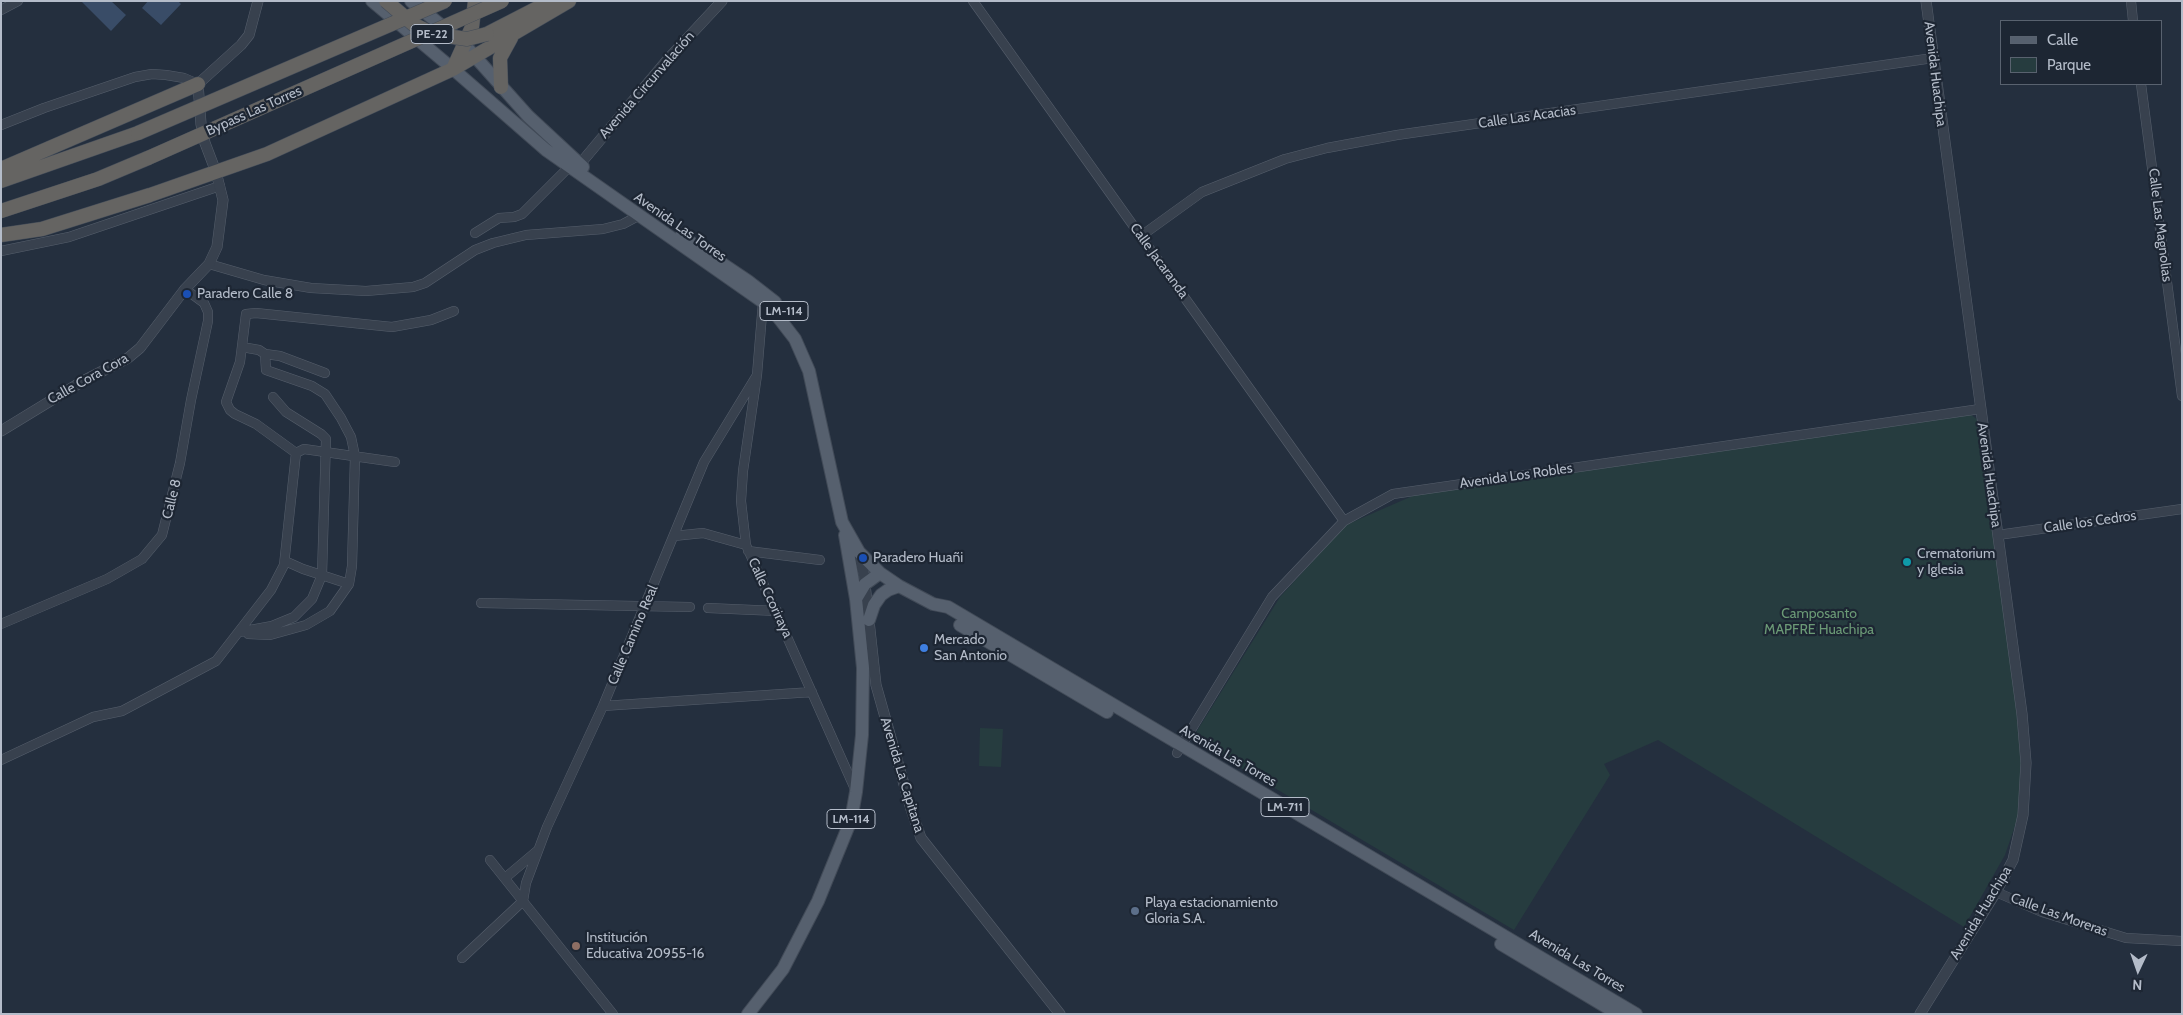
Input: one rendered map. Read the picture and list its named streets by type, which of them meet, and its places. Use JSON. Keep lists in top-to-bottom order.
{
  "streets": {
    "highway": ["PE-22", "Bypass Las Torres"],
    "main road": ["Avenida Las Torres", "LM-114", "LM-711"],
    "street": [
      "Avenida Huachipa",
      "Avenida Circunvalación",
      "Calle Las Acacias",
      "Calle Las Magnolias",
      "Calle Jacaranda",
      "Calle Cora Cora",
      "Avenida Los Robles",
      "Calle 8",
      "Calle los Cedros",
      "Calle Ccoriraya",
      "Calle Camino Real",
      "Avenida La Capitana",
      "Calle Las Moreras"
    ]
  },
  "crossings": [
    ["Avenida Huachipa", "Calle Las Acacias"],
    ["Avenida Huachipa", "Avenida Los Robles"],
    ["Avenida Huachipa", "Calle los Cedros"],
    ["Avenida Huachipa", "Calle Las Moreras"],
    ["Avenida Circunvalación", "Avenida Las Torres"],
    ["Calle Las Acacias", "Calle Jacaranda"],
    ["Avenida Las Torres", "LM-114"],
    ["Avenida Las Torres", "Avenida Los Robles"],
    ["Avenida Las Torres", "Calle Ccoriraya"],
    ["Avenida Las Torres", "Avenida La Capitana"],
    ["Calle Jacaranda", "Avenida Los Robles"],
    ["LM-114", "Calle Ccoriraya"],
    ["Calle Cora Cora", "Calle 8"],
    ["Calle Ccoriraya", "Calle Camino Real"]
  ],
  "parks": ["Camposanto MAPFRE Huachipa"],
  "places": [
    "Paradero Calle 8",
    "Paradero Huañi",
    "Crematorium y Iglesia",
    "Mercado San Antonio",
    "Playa estacionamiento Gloria S.A.",
    "Institución Educativa 20955-16"
  ],
  "legend": ["Calle", "Parque"],
  "north": "bottom"
}
